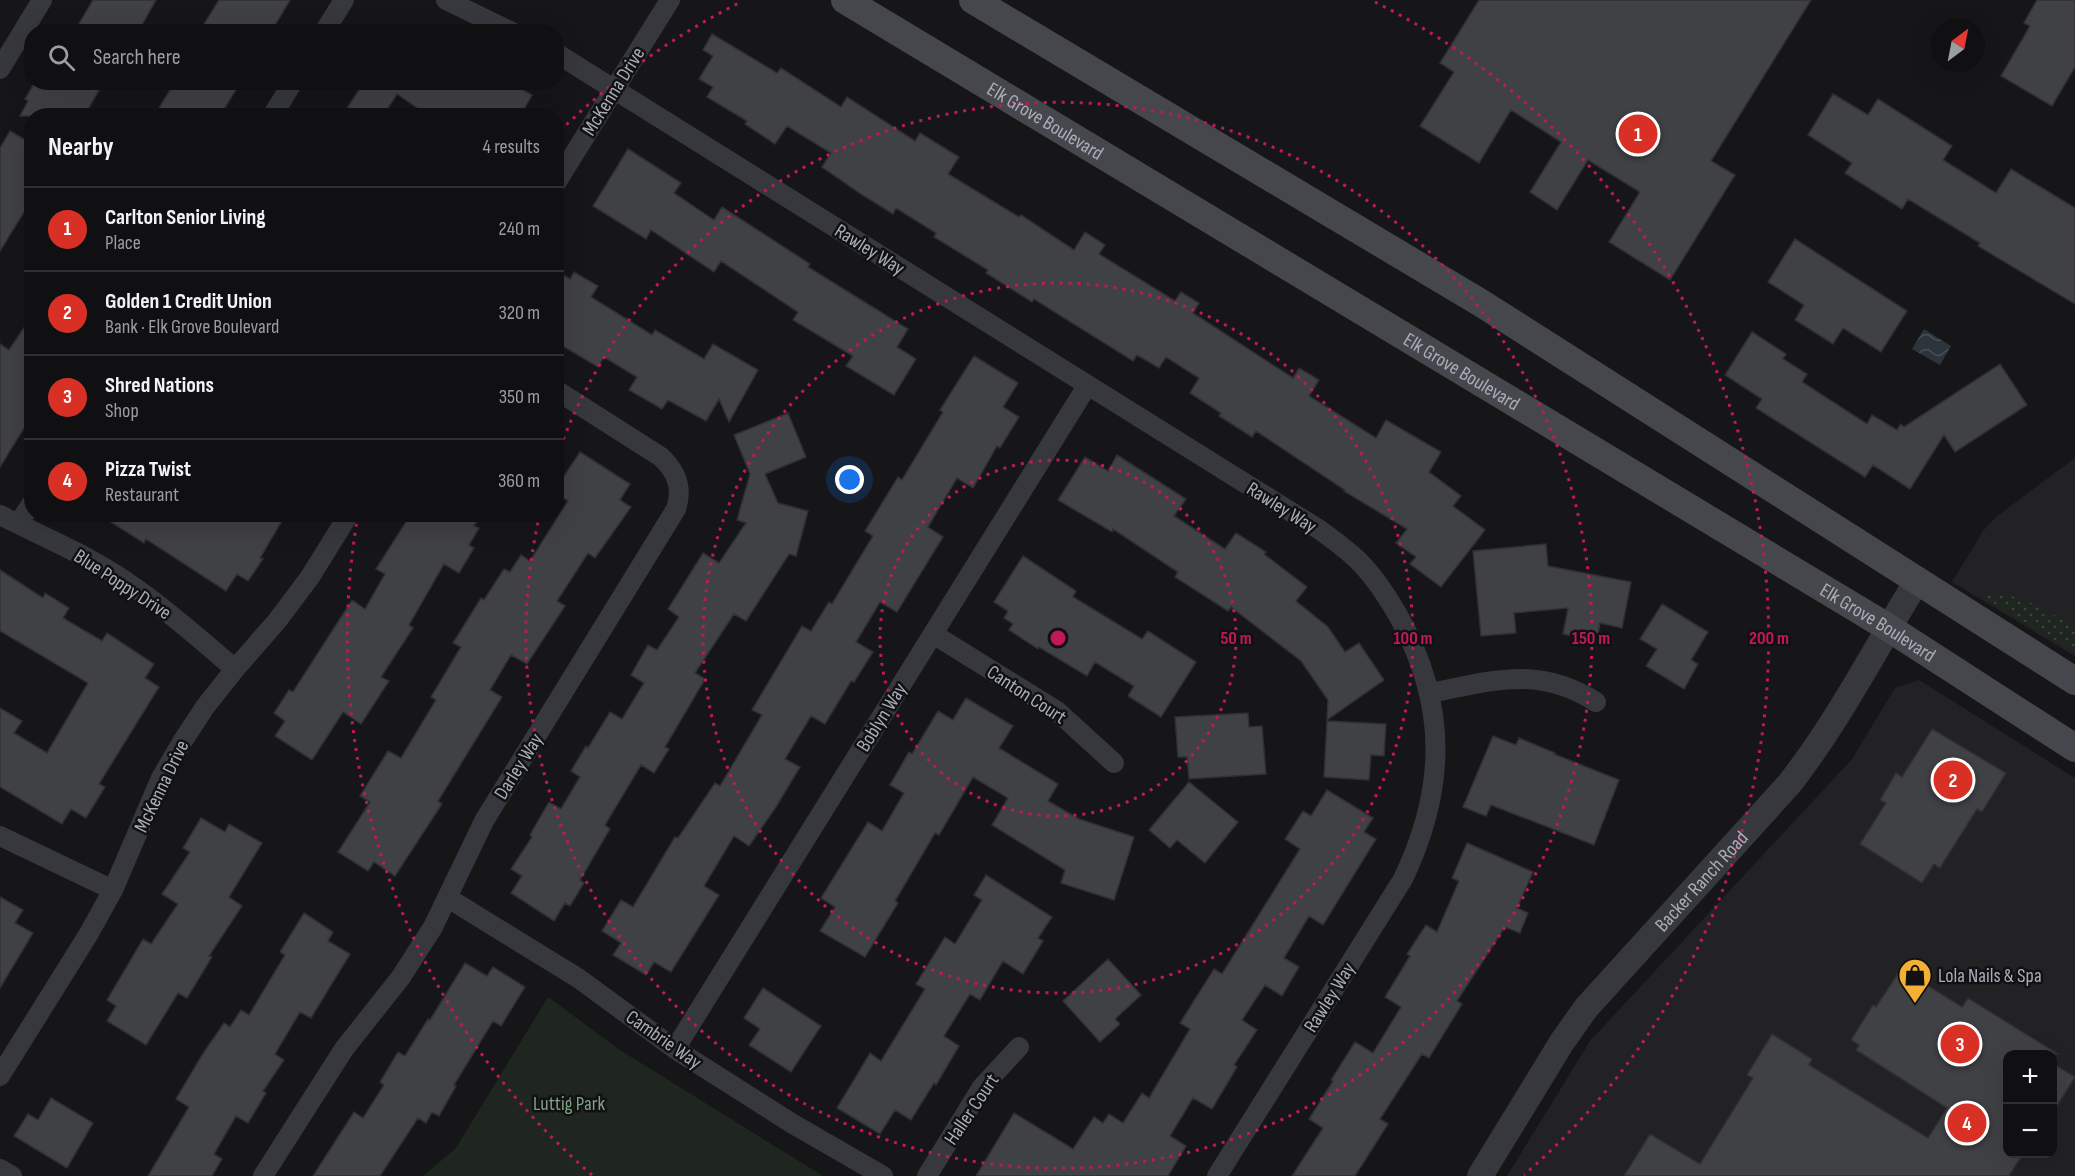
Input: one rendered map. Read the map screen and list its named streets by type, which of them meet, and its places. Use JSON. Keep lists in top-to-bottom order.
{
  "streets": {
    "main road": ["Elk Grove Boulevard"],
    "street": [
      "McKenna Drive",
      "Rawley Way",
      "Blue Poppy Drive",
      "Canton Court",
      "Boblyn Way",
      "Darley Way",
      "Backer Ranch Road",
      "Cambrie Way",
      "Haller Court"
    ]
  },
  "crossings": [
    ["McKenna Drive", "Rawley Way"],
    ["McKenna Drive", "Blue Poppy Drive"],
    ["Elk Grove Boulevard", "Backer Ranch Road"],
    ["Rawley Way", "Boblyn Way"],
    ["Canton Court", "Boblyn Way"],
    ["Boblyn Way", "Cambrie Way"],
    ["Darley Way", "Cambrie Way"]
  ],
  "parks": ["Luttig Park"],
  "places": {
    "shop": ["Lola Nails & Spa"]
  },
  "north": "top right",
  "page": {
    "search": "Search here",
    "heading": ["Nearby", "4 results"],
    "pins": [
      "1",
      "2",
      "3",
      "4"
    ],
    "list": [
      {
        "mark": "1",
        "name": "Carlton Senior Living",
        "note": "Place",
        "value": "240 m"
      },
      {
        "mark": "2",
        "name": "Golden 1 Credit Union",
        "note": "Bank · Elk Grove Boulevard",
        "value": "320 m"
      },
      {
        "mark": "3",
        "name": "Shred Nations",
        "note": "Shop",
        "value": "350 m"
      },
      {
        "mark": "4",
        "name": "Pizza Twist",
        "note": "Restaurant",
        "value": "360 m"
      }
    ],
    "map_buttons": ["+", "−"]
  },
  "rings": [
    "50 m",
    "100 m",
    "150 m",
    "200 m"
  ]
}
